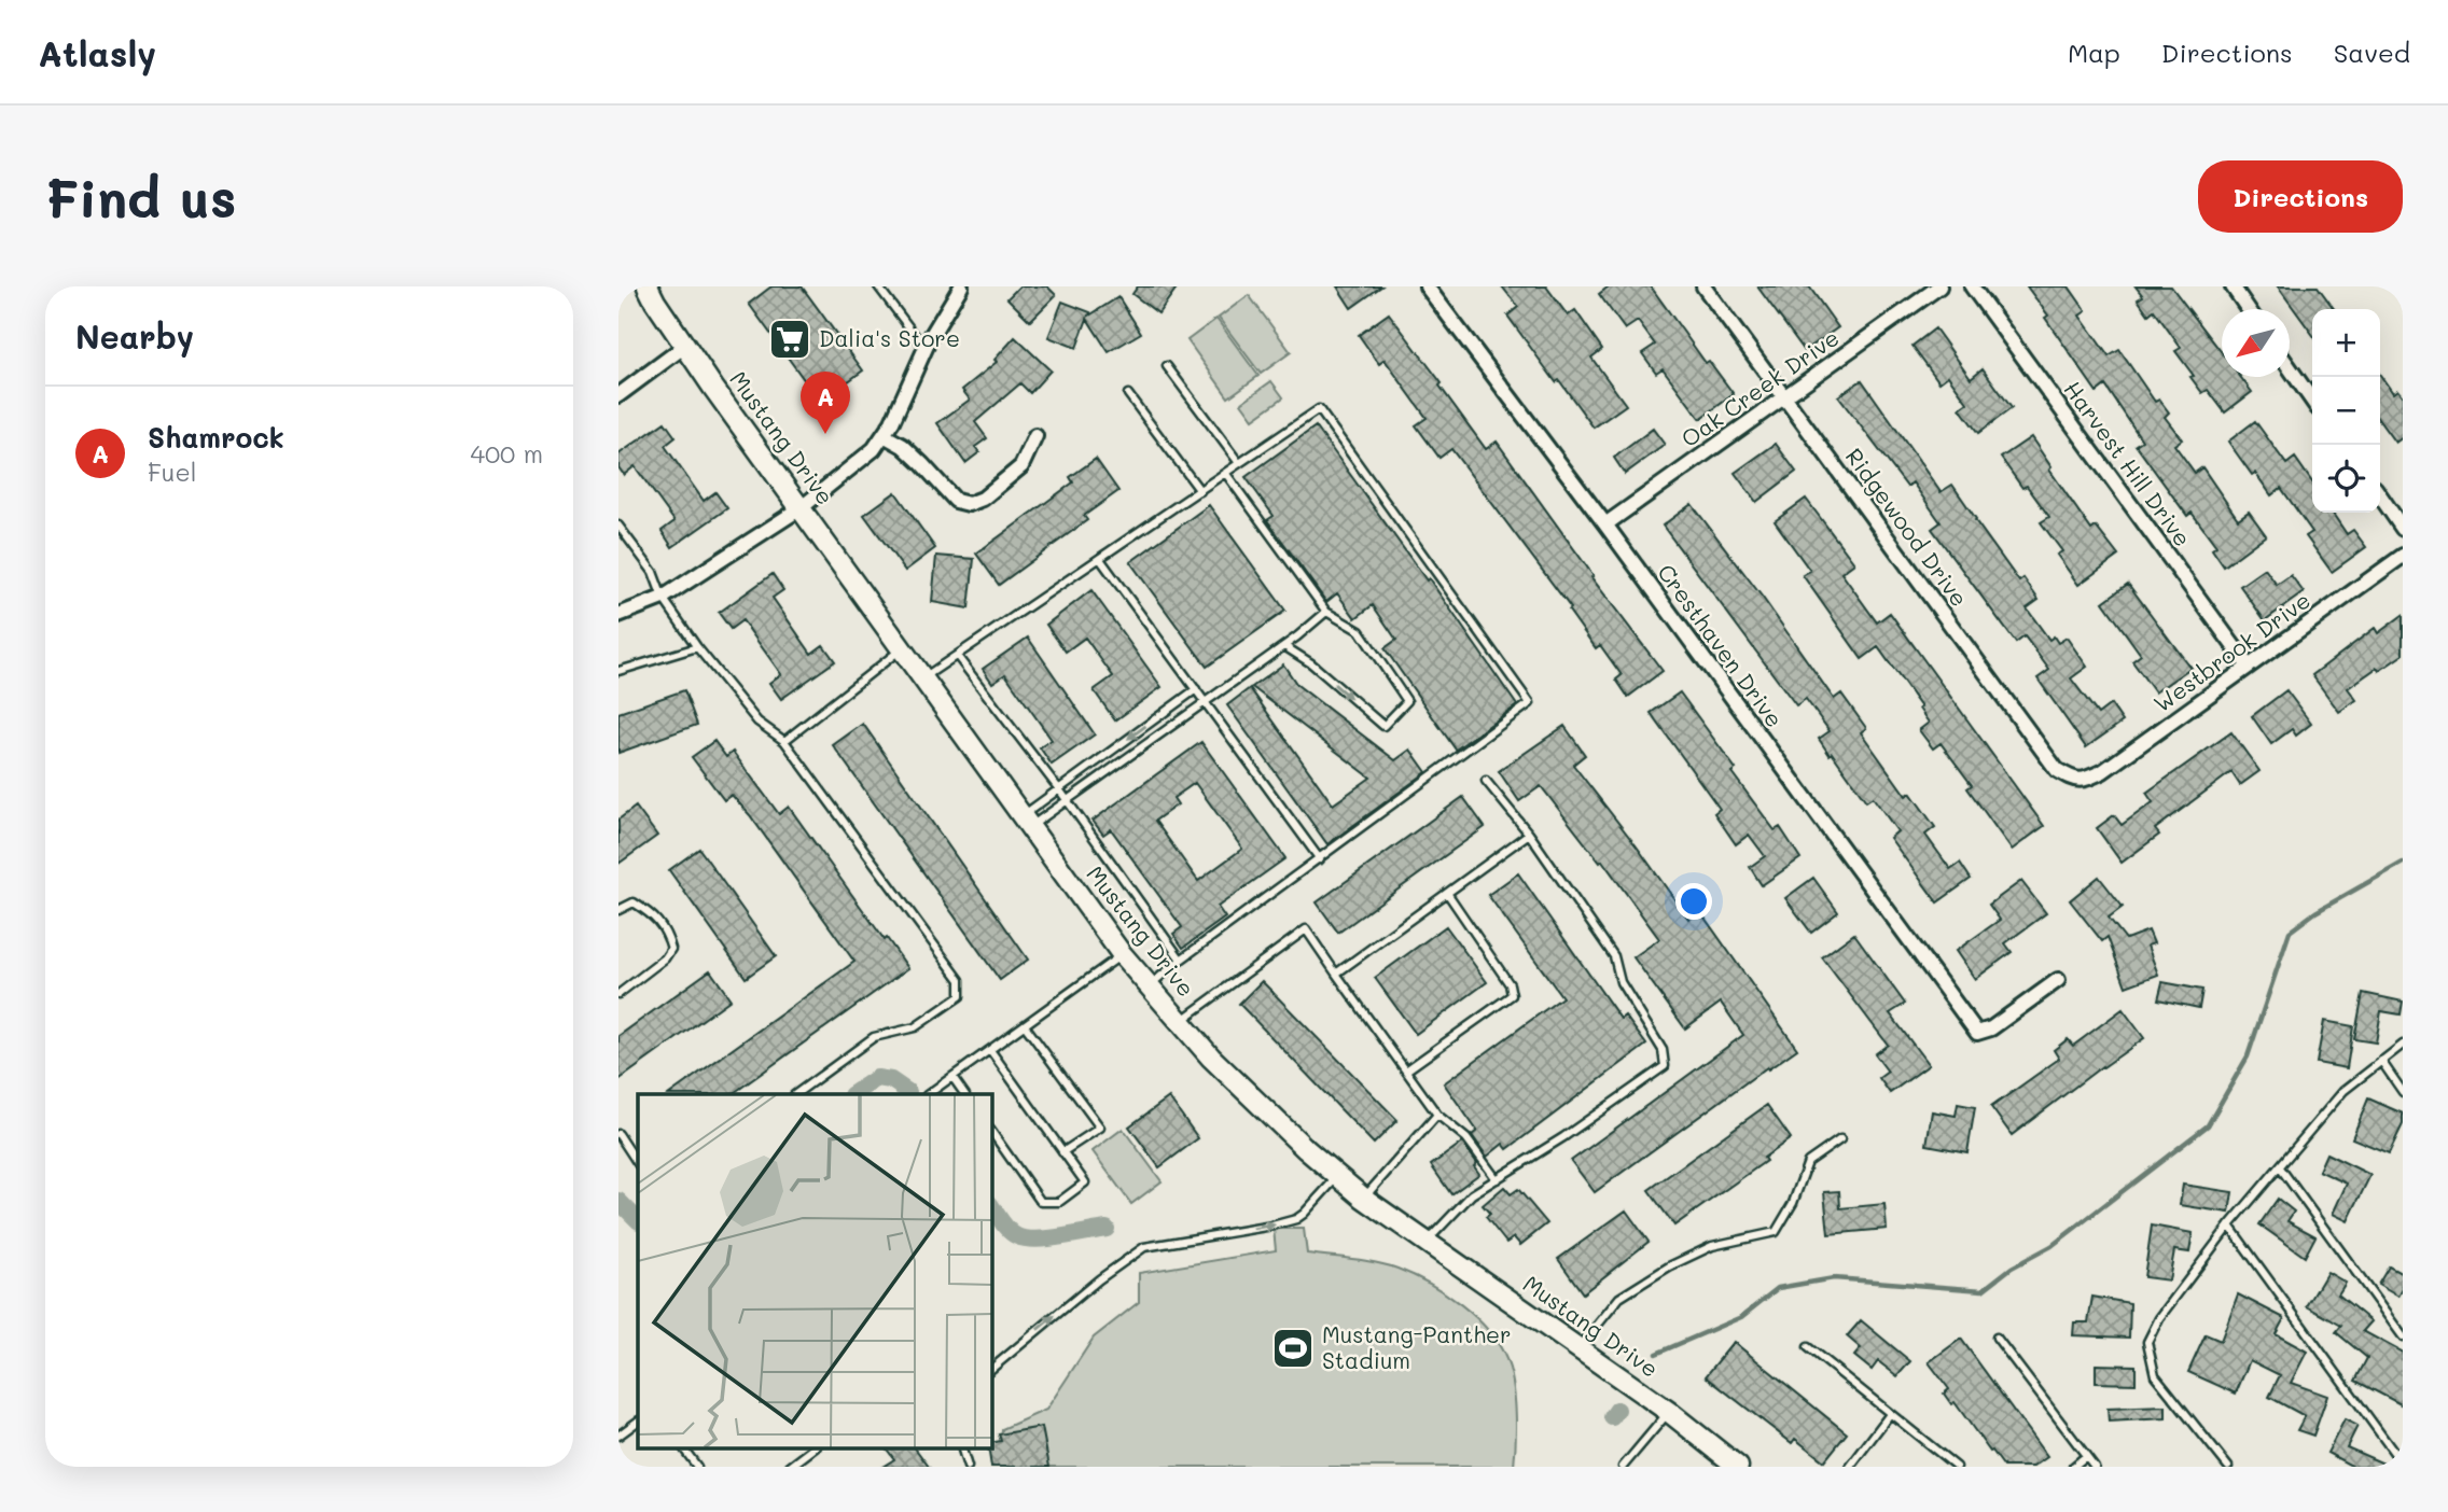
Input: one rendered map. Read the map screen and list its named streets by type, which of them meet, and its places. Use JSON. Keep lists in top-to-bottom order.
{
  "streets": {
    "main road": ["Mustang Drive"],
    "street": [
      "Oak Creek Drive",
      "Harvest Hill Drive",
      "Ridgewood Drive",
      "Cresthaven Drive",
      "Westbrook Drive"
    ]
  },
  "crossings": [
    ["Oak Creek Drive", "Ridgewood Drive"],
    ["Oak Creek Drive", "Cresthaven Drive"],
    ["Harvest Hill Drive", "Westbrook Drive"],
    ["Ridgewood Drive", "Westbrook Drive"]
  ],
  "places": {
    "supermarket": ["Dalia's Store"],
    "sports": ["Mustang-Panther Stadium"]
  },
  "north": "bottom left",
  "page": {
    "header": "Atlasly",
    "nav": ["Map", "Directions", "Saved"],
    "buttons": "Directions",
    "title": "Find us",
    "heading": "Nearby",
    "map_buttons": ["+", "−"],
    "pins": "A",
    "list": [
      {
        "mark": "A",
        "name": "Shamrock",
        "note": "Fuel",
        "value": "400 m"
      }
    ]
  }
}
